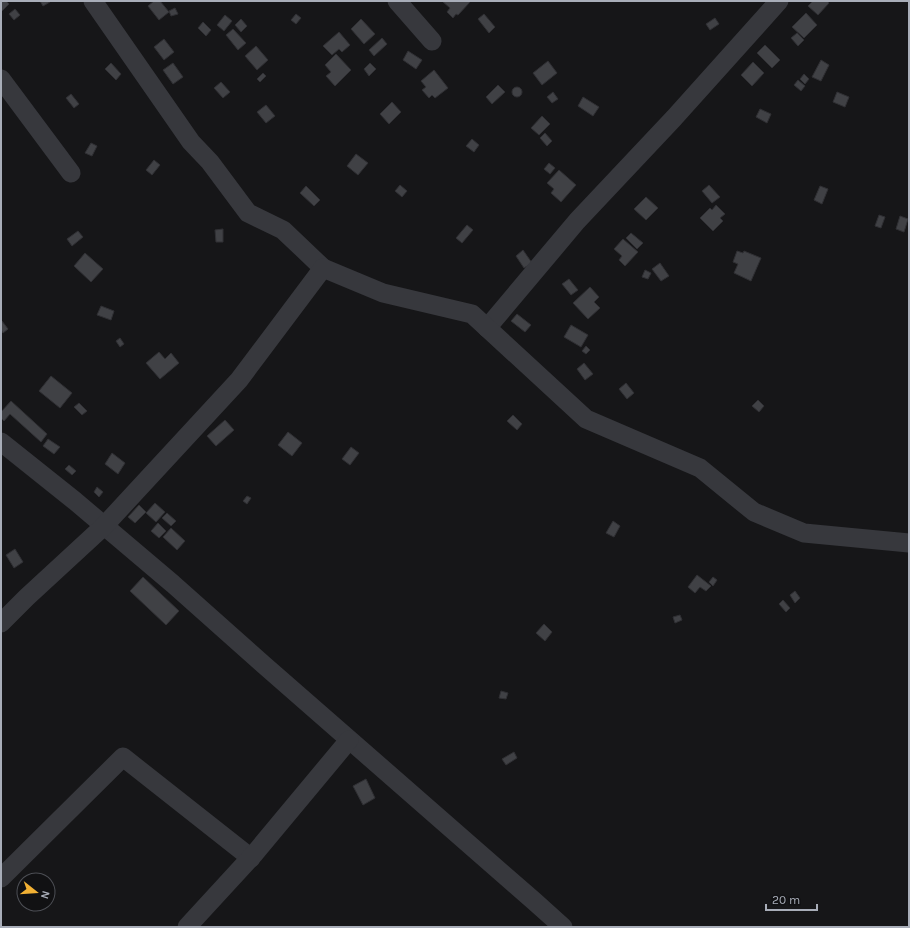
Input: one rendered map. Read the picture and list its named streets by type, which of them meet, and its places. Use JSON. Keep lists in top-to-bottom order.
{
  "scale_bar": "20 m",
  "north": "right"
}
